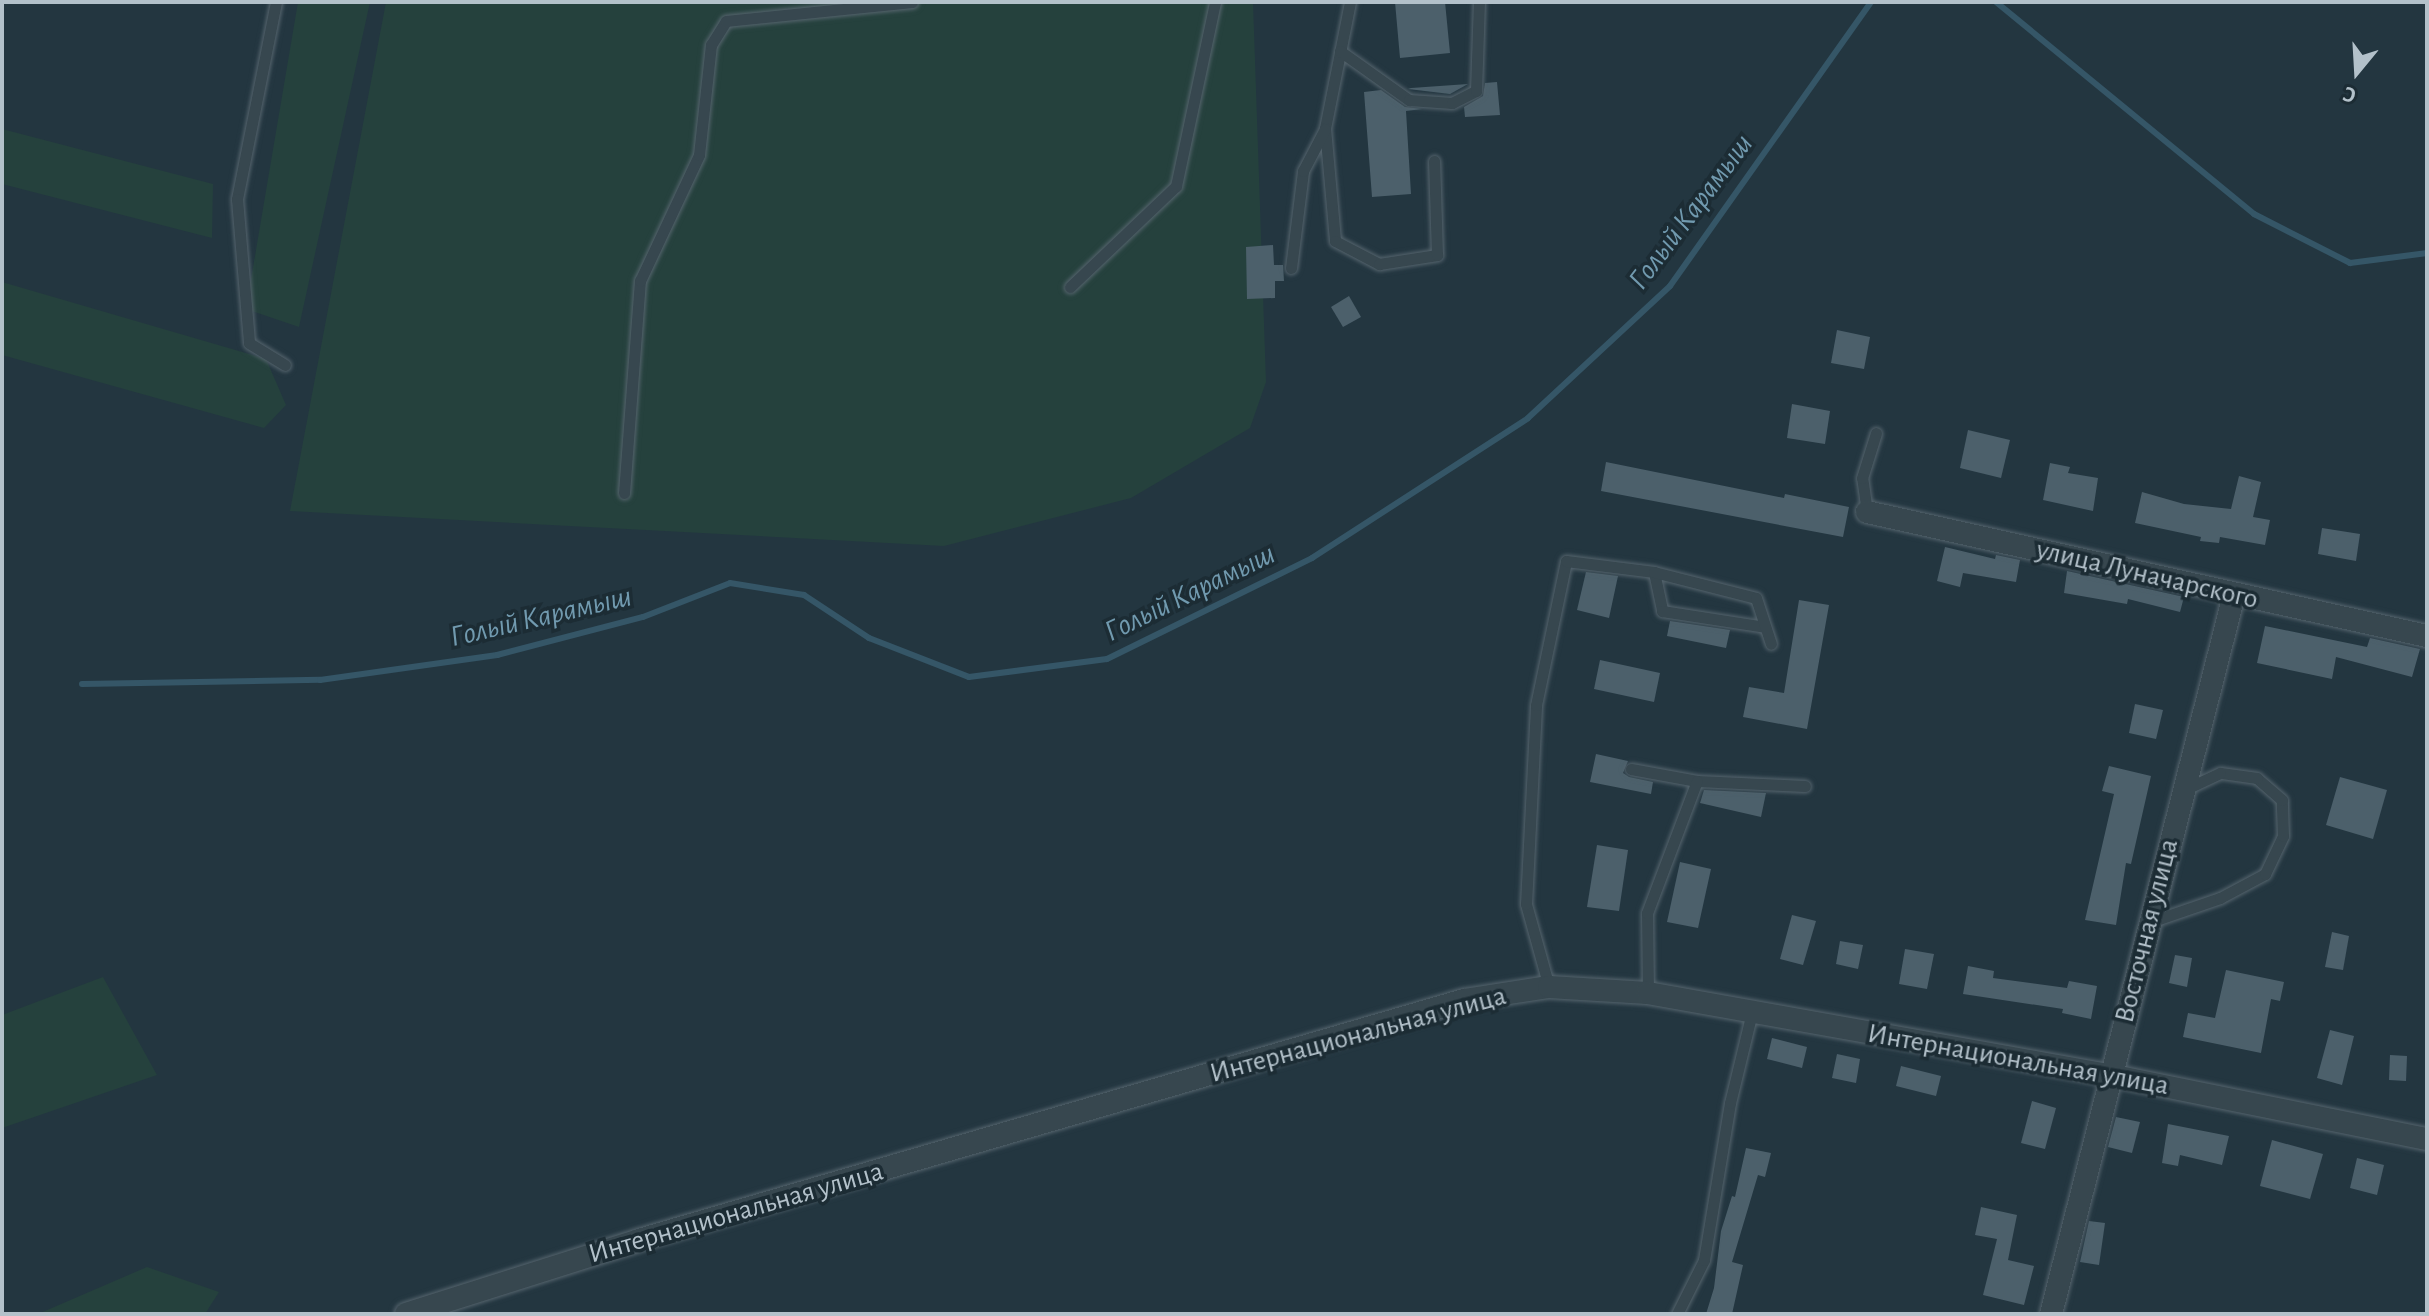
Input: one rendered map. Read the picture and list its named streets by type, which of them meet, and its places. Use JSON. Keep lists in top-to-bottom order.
{
  "streets": {
    "street": ["улица Луначарского", "Восточная улица", "Интернациональная улица"]
  },
  "crossings": [
    ["улица Луначарского", "Восточная улица"],
    ["Восточная улица", "Интернациональная улица"]
  ],
  "water": ["Голый Карамыш"],
  "north": "bottom"
}
